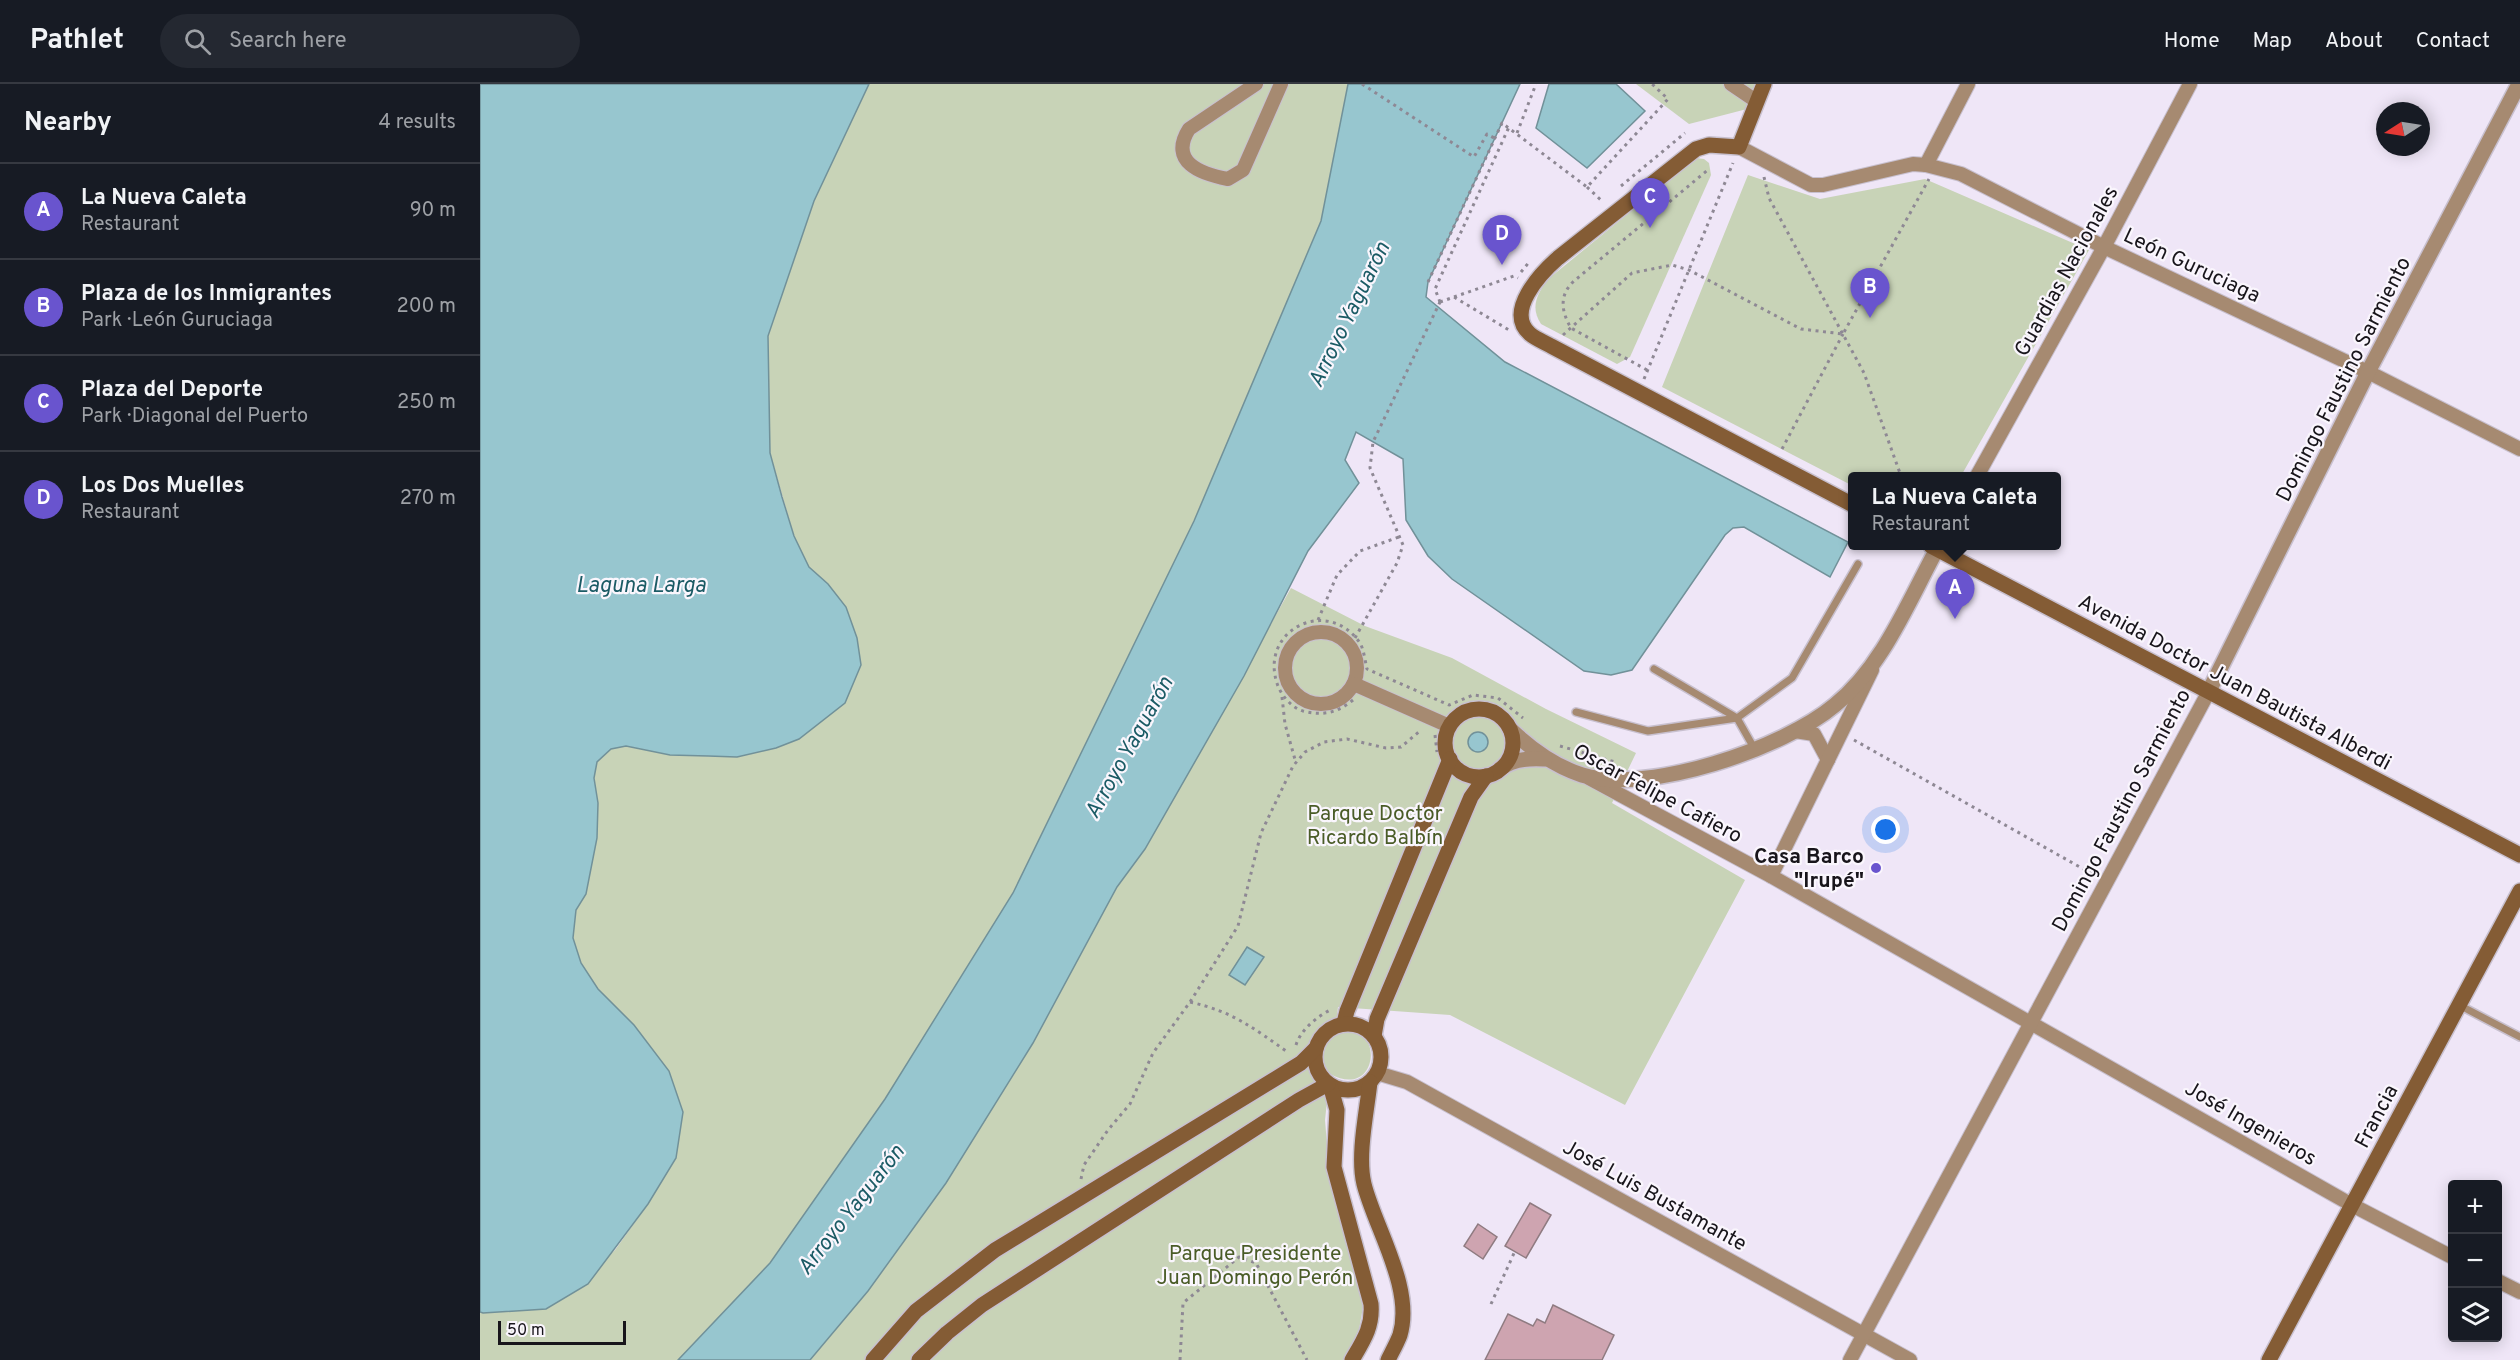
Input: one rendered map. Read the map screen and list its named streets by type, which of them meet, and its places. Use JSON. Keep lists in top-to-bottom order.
{
  "streets": {
    "main road": ["Avenida Doctor Juan Bautista Alberdi", "Francia"],
    "street": [
      "León Guruciaga",
      "Guardias Nacionales",
      "Domingo Faustino Sarmiento",
      "Oscar Felipe Cafiero",
      "José Ingenieros",
      "José Luis Bustamante"
    ]
  },
  "crossings": [
    ["León Guruciaga", "Guardias Nacionales"],
    ["León Guruciaga", "Domingo Faustino Sarmiento"],
    ["Domingo Faustino Sarmiento", "Avenida Doctor Juan Bautista Alberdi"],
    ["Domingo Faustino Sarmiento", "Oscar Felipe Cafiero"],
    ["Domingo Faustino Sarmiento", "José Ingenieros"],
    ["Domingo Faustino Sarmiento", "José Luis Bustamante"],
    ["Oscar Felipe Cafiero", "José Ingenieros"],
    ["Francia", "José Ingenieros"]
  ],
  "water": ["Arroyo Yaguarón", "Laguna Larga"],
  "parks": ["Parque Doctor Ricardo Balbín", "Parque Presidente Juan Domingo Perón"],
  "places": ["Casa Barco \"Irupé\""],
  "scale_bar": "50 m",
  "north": "left",
  "page": {
    "header": "Pathlet",
    "search": "Search here",
    "nav": [
      "Home",
      "Map",
      "About",
      "Contact"
    ],
    "heading": ["Nearby", "4 results"],
    "list": [
      {
        "mark": "A",
        "name": "La Nueva Caleta",
        "note": "Restaurant",
        "value": "90 m"
      },
      {
        "mark": "B",
        "name": "Plaza de los Inmigrantes",
        "note": "Park · León Guruciaga",
        "value": "200 m"
      },
      {
        "mark": "C",
        "name": "Plaza del Deporte",
        "note": "Park · Diagonal del Puerto",
        "value": "250 m"
      },
      {
        "mark": "D",
        "name": "Los Dos Muelles",
        "note": "Restaurant",
        "value": "270 m"
      }
    ],
    "pins": [
      "C",
      "D",
      "B",
      "A"
    ],
    "popup": ["La Nueva Caleta", "Restaurant"],
    "map_buttons": ["+", "−"],
    "scale": "50 m"
  }
}
